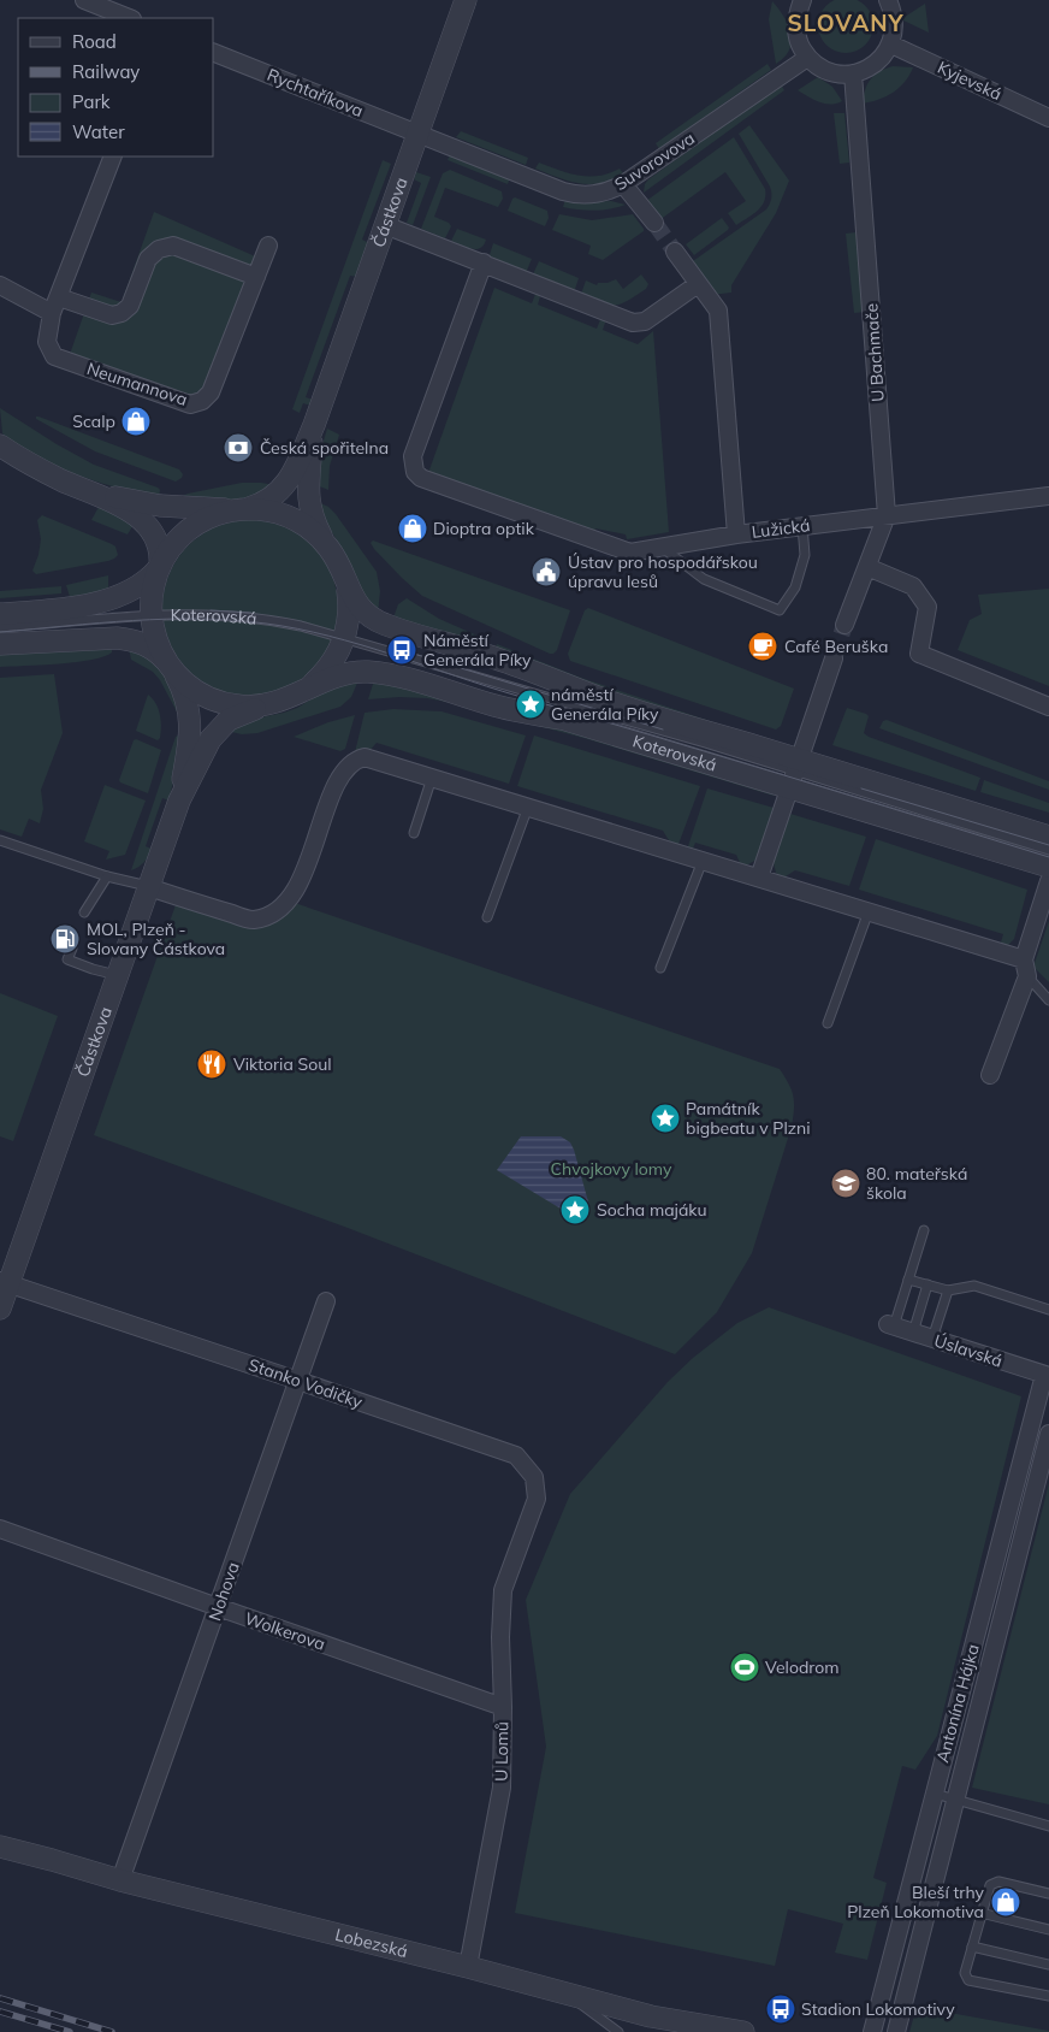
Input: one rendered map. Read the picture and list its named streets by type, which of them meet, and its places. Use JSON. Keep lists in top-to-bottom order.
{
  "streets": {
    "street": [
      "Kyjevská",
      "Rychtaříkova",
      "Suvorovova",
      "Částkova",
      "U Bachmače",
      "Neumannova",
      "Lužická",
      "Koterovská",
      "Úslavská",
      "Stanko Vodičky",
      "Nohova",
      "Wolkerova",
      "Antonína Hájka",
      "U Lomů",
      "Lobezská"
    ]
  },
  "crossings": [
    ["Rychtaříkova", "Suvorovova"],
    ["Rychtaříkova", "Částkova"],
    ["Suvorovova", "Částkova"],
    ["Částkova", "Koterovská"],
    ["Částkova", "Stanko Vodičky"],
    ["U Bachmače", "Lužická"],
    ["Úslavská", "Antonína Hájka"],
    ["Stanko Vodičky", "Nohova"],
    ["Stanko Vodičky", "U Lomů"],
    ["Nohova", "Wolkerova"],
    ["Nohova", "Lobezská"],
    ["Wolkerova", "U Lomů"],
    ["U Lomů", "Lobezská"]
  ],
  "districts": ["SLOVANY"],
  "parks": ["Chvojkovy lomy"],
  "places": {
    "shop": ["Scalp", "Dioptra optik", "Bleší trhy Plzeň Lokomotiva"],
    "bank": ["Česká spořitelna"],
    "public building": ["Ústav pro hospodářskou úpravu lesů"],
    "cafe": ["Café Beruška"],
    "bus stop": ["Náměstí Generála Píky", "Stadion Lokomotivy"],
    "place": ["náměstí Generála Píky", "Památník bigbeatu v Plzni", "Socha majáku"],
    "fuel station": ["MOL, Plzeň - Slovany Částkova"],
    "restaurant": ["Viktoria Soul"],
    "school or university": ["80. mateřská škola"],
    "sports": ["Velodrom"]
  },
  "legend": [
    "Road",
    "Railway",
    "Park",
    "Water"
  ]
}
